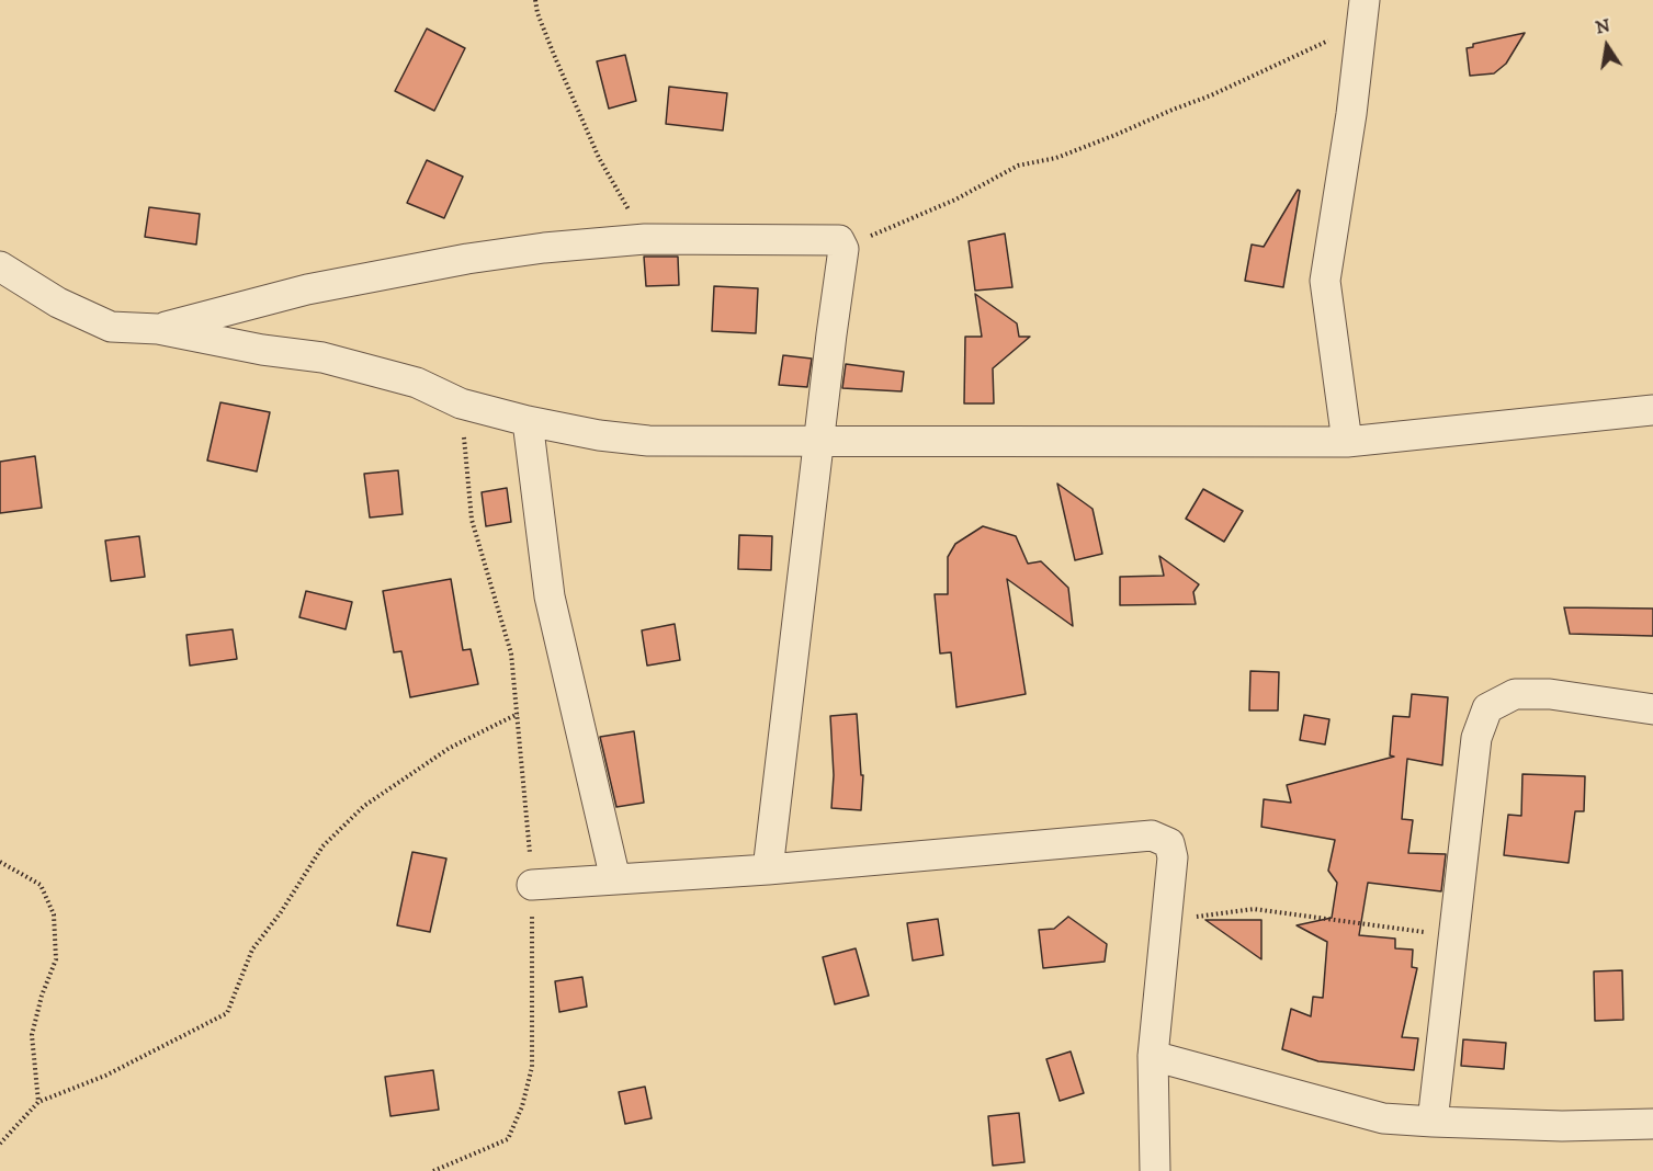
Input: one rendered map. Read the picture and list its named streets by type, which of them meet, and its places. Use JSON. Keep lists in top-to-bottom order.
{
  "north": "top"
}
